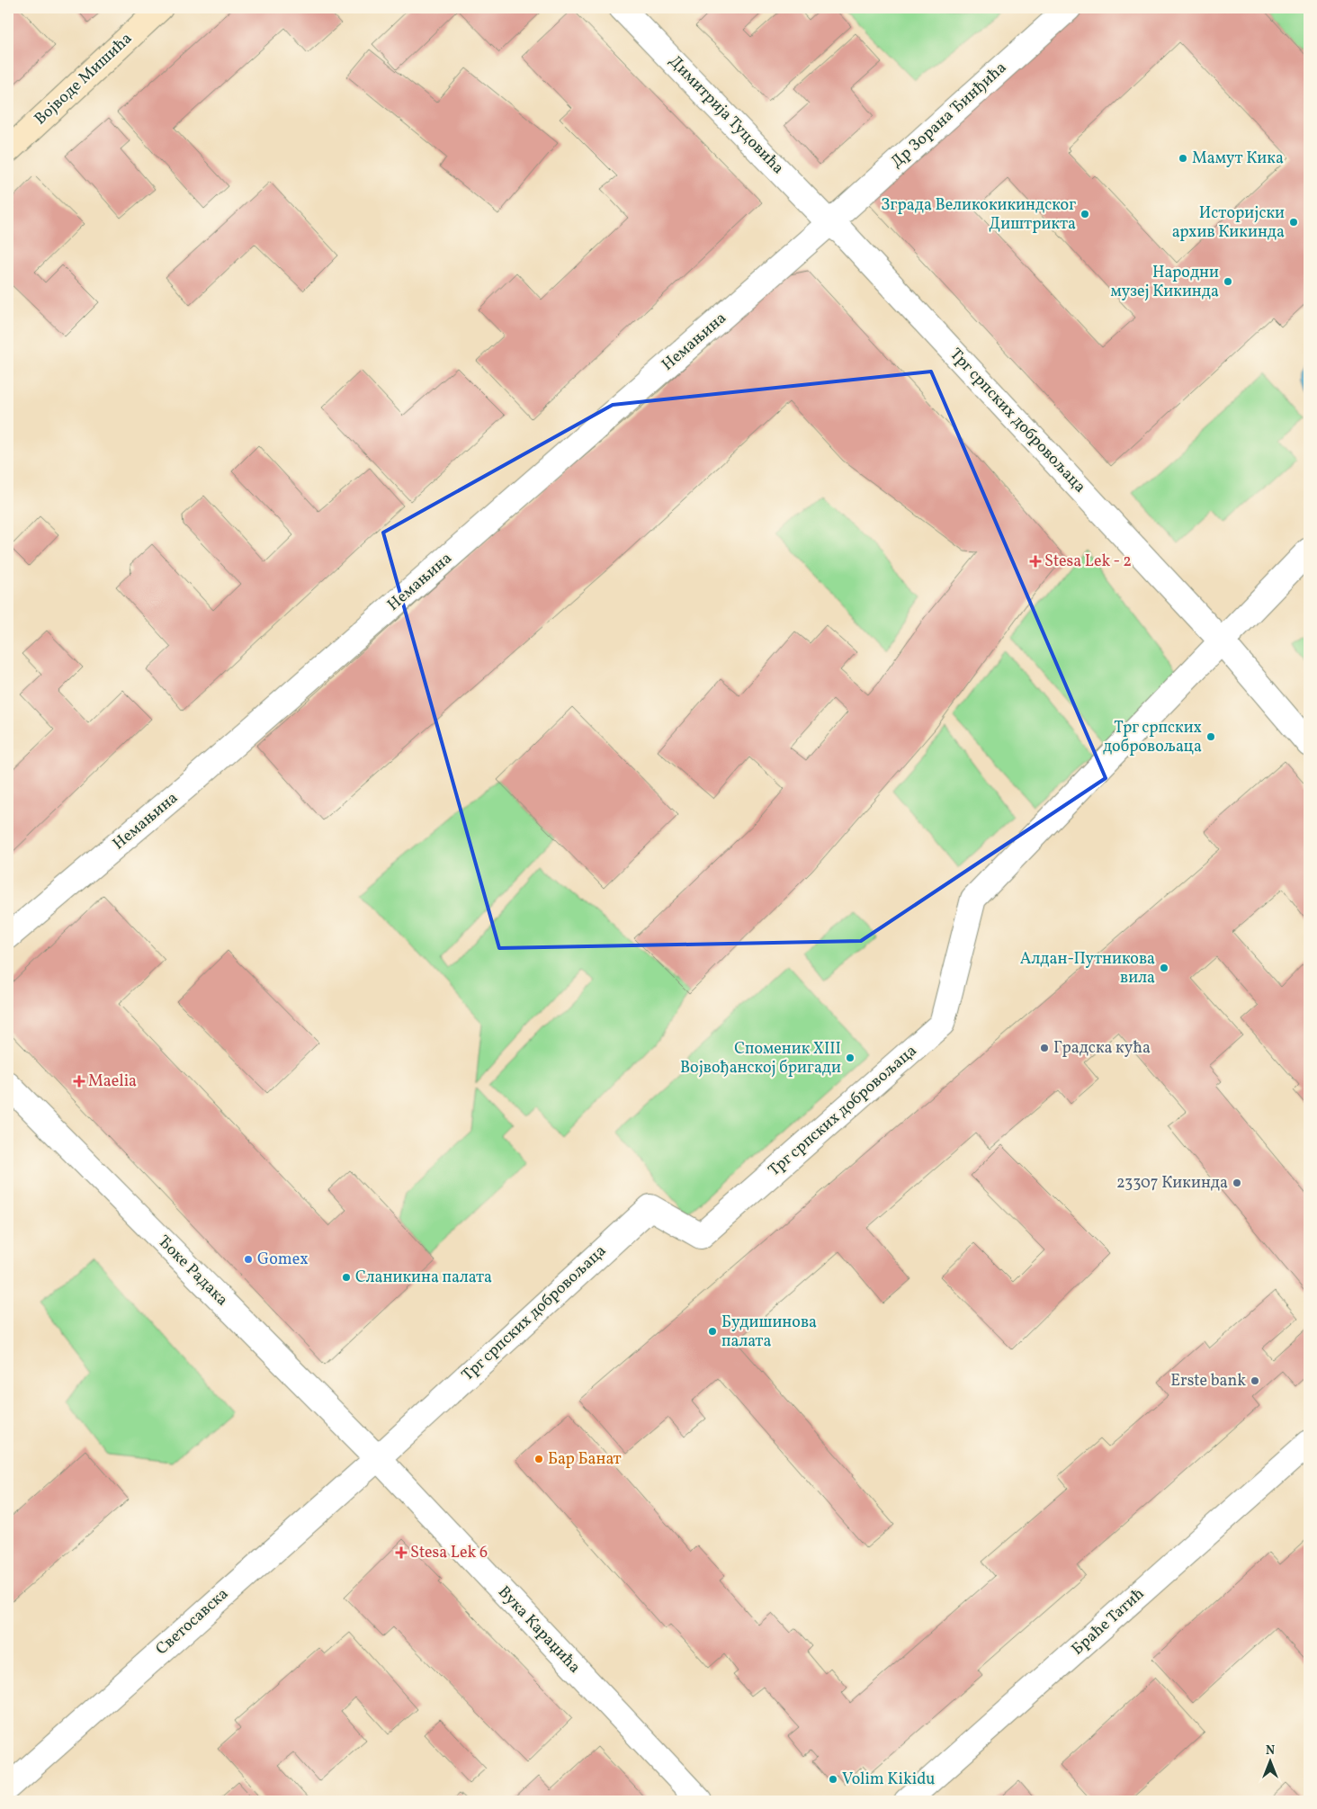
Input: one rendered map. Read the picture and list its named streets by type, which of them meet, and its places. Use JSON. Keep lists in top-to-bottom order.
{
  "streets": {
    "street": [
      "Војводе Мишића",
      "Димитрија Туцовића",
      "Др Зорана Ђинђића",
      "Немањина",
      "Трг српских добровољаца",
      "Ђоке Радака",
      "Светосавска",
      "Браће Татић",
      "Вука Караџића"
    ]
  },
  "crossings": [
    ["Димитрија Туцовића", "Др Зорана Ђинђића"],
    ["Димитрија Туцовића", "Немањина"],
    ["Димитрија Туцовића", "Трг српских добровољаца"],
    ["Др Зорана Ђинђића", "Немањина"],
    ["Др Зорана Ђинђића", "Трг српских добровољаца"],
    ["Немањина", "Трг српских добровољаца"],
    ["Трг српских добровољаца", "Ђоке Радака"],
    ["Трг српских добровољаца", "Светосавска"],
    ["Трг српских добровољаца", "Вука Караџића"],
    ["Ђоке Радака", "Светосавска"],
    ["Ђоке Радака", "Вука Караџића"],
    ["Светосавска", "Вука Караџића"]
  ],
  "places": {
    "other": [
      "Мамут Кика",
      "Зграда Великокикиндског Диштрикта",
      "Историјски архив Кикинда",
      "Народни музеј Кикинда",
      "Трг српских добровољаца",
      "Алдан-Путникова вила",
      "Градска кућа",
      "Споменик XIII Војвођанској бригади",
      "23307 Кикинда",
      "Gomex",
      "Сланикина палата",
      "Будишинова палата",
      "Erste bank",
      "Бар Банат",
      "Volim Kikidu"
    ],
    "health": ["Stesa Lek - 2", "Maelia", "Stesa Lek 6"]
  },
  "north": "top"
}
